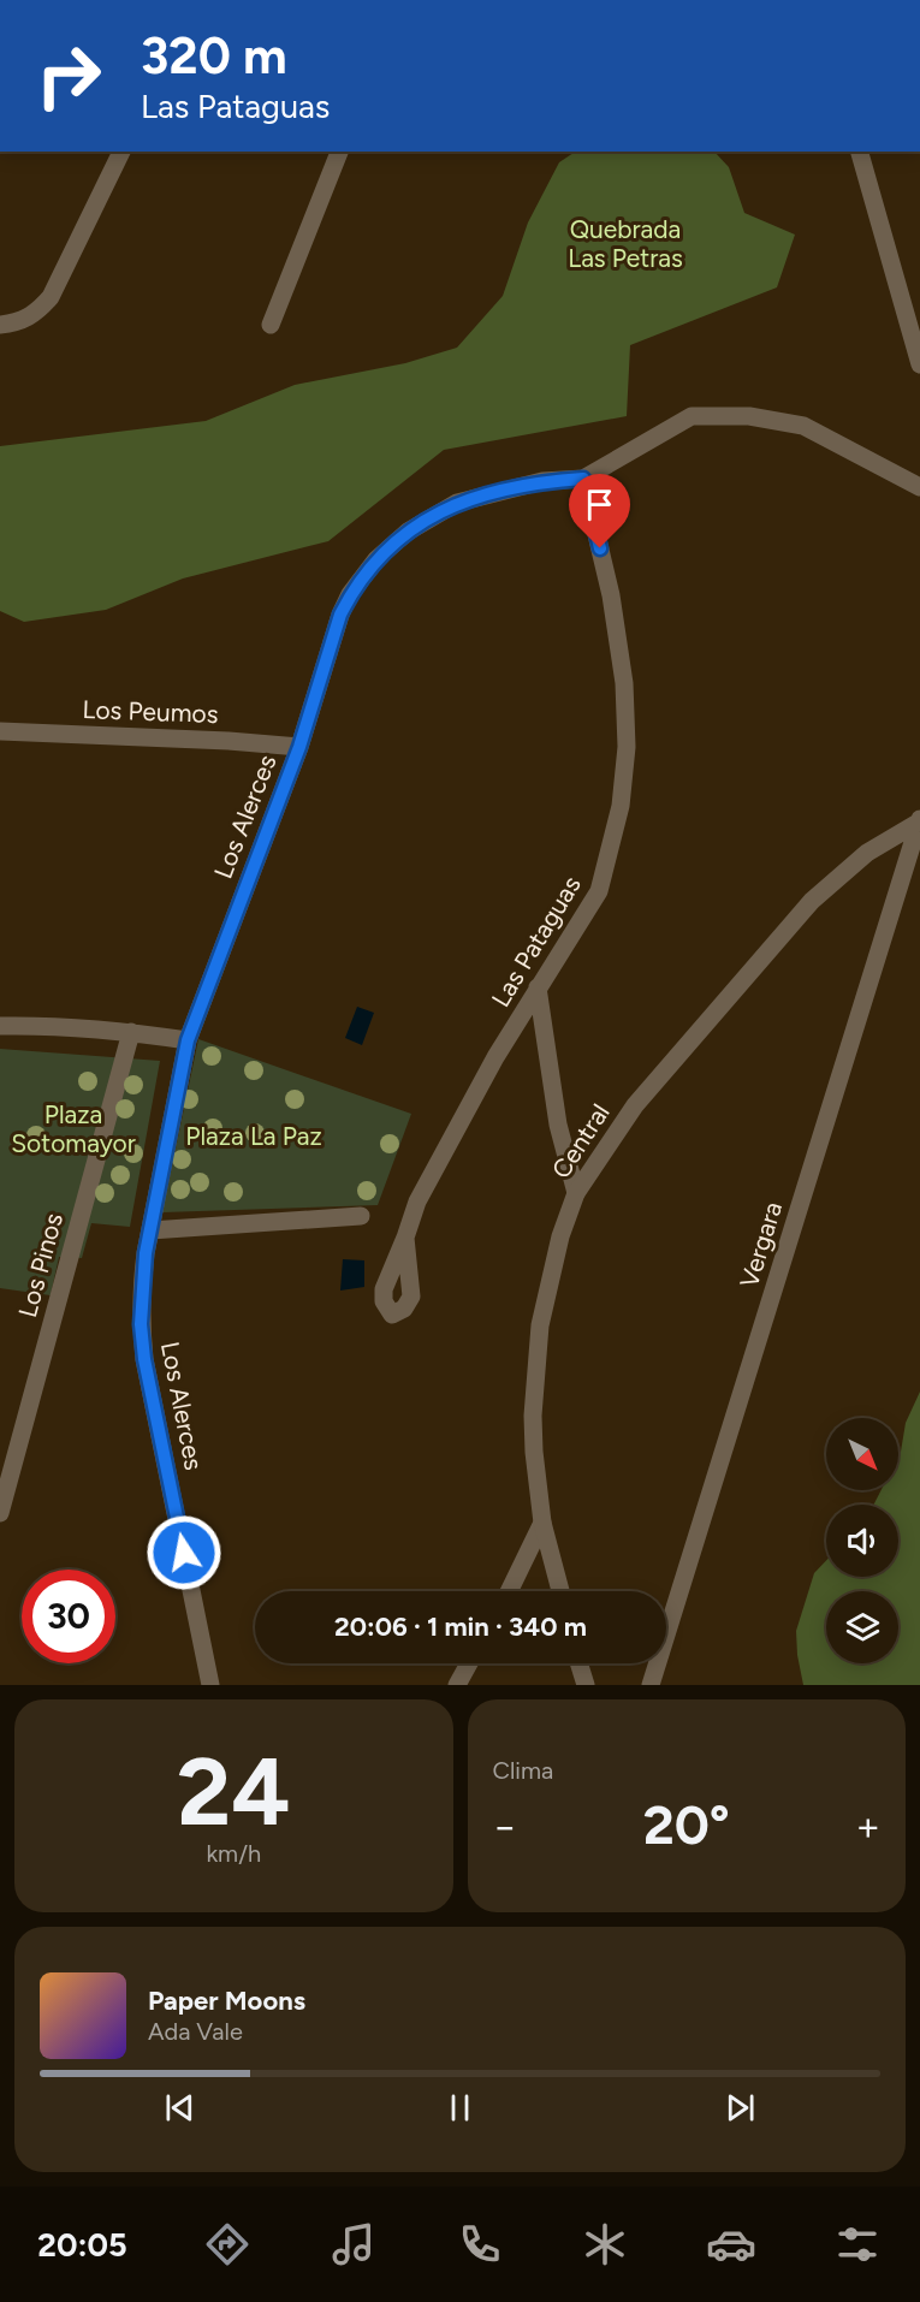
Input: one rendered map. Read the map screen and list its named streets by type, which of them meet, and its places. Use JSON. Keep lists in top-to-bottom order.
{
  "streets": {
    "street": [
      "Los Peumos",
      "Los Alerces",
      "Las Pataguas",
      "Central",
      "Vergara",
      "Los Pinos"
    ]
  },
  "crossings": [
    ["Los Peumos", "Los Alerces"],
    ["Los Alerces", "Las Pataguas"],
    ["Central", "Vergara"]
  ],
  "parks": ["Quebrada Las Petras", "Plaza Sotomayor", "Plaza La Paz"],
  "north": "bottom right",
  "page": {
    "turn": ["320 m", "Las Pataguas"],
    "limit": "30",
    "trip": "20:06 · 1 min · 340 m",
    "tile": [
      ["24", "km/h"],
      "Clima"
    ],
    "heat": ["−", "20°", "+"],
    "song": ["Paper Moons", "Ada Vale"],
    "tabs": "20:05"
  }
}
